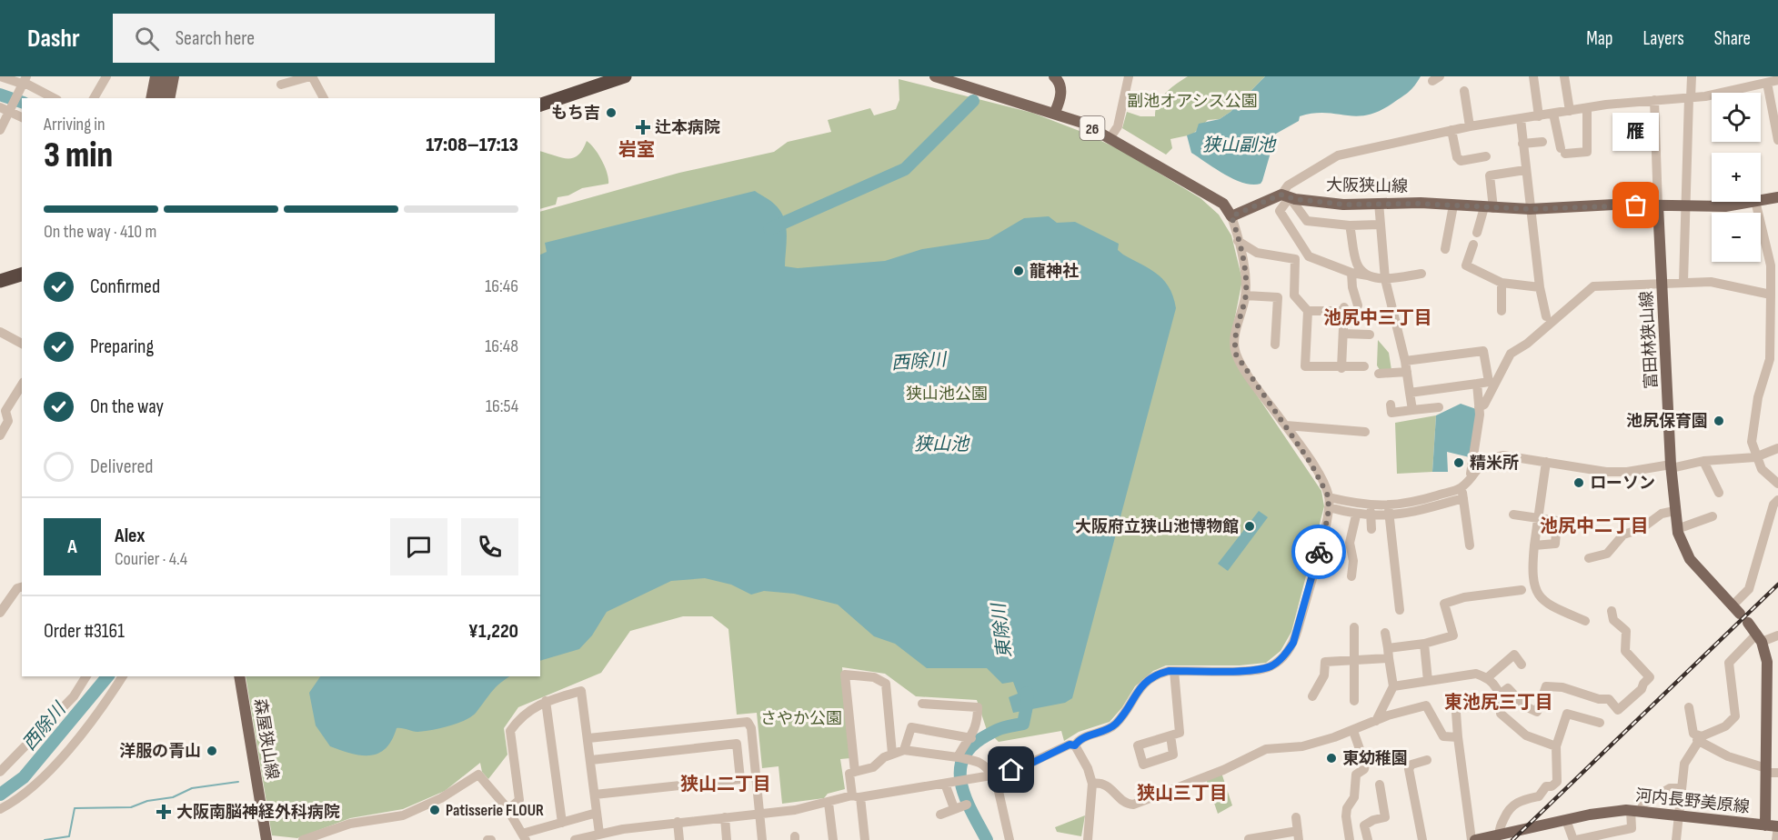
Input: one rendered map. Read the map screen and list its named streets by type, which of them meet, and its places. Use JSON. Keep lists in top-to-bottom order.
{
  "streets": {
    "main road": [
      "26",
      "大阪狭山線",
      "富田林狭山線",
      "森屋狭山線",
      "河内長野美原線"
    ]
  },
  "crossings": [
    ["大阪狭山線", "富田林狭山線"]
  ],
  "districts": [
    "岩室",
    "池尻中三丁目",
    "池尻中二丁目",
    "東池尻三丁目",
    "狭山二丁目",
    "狭山三丁目"
  ],
  "water": [
    "狭山副池",
    "西除川",
    "狭山池",
    "東除川"
  ],
  "parks": ["副池オアシス公園", "狭山池公園", "さやか公園"],
  "places": {
    "other": [
      "もち吉",
      "雁",
      "龍神社",
      "池尻保育園",
      "精米所",
      "ローソン",
      "大阪府立狭山池博物館",
      "洋服の青山",
      "東幼稚園",
      "Patisserie FLOUR"
    ],
    "health": ["辻本病院", "大阪南脳神経外科病院"]
  },
  "page": {
    "header": "Dashr",
    "search": "Search here",
    "nav": ["Map", "Layers", "Share"],
    "map_buttons": ["+", "−"],
    "heading": ["3 min", "Arriving in", "17:08–17:13"],
    "panel": [
      "Alex",
      "Courier · 4.4",
      "Order #3161",
      "¥1,220"
    ],
    "bubble": "雁",
    "bar": "On the way · 410 m",
    "list": [
      ["Confirmed", "16:46"],
      ["Preparing", "16:48"],
      ["On the way", "16:54"],
      "Delivered"
    ],
    "round": "A"
  }
}
